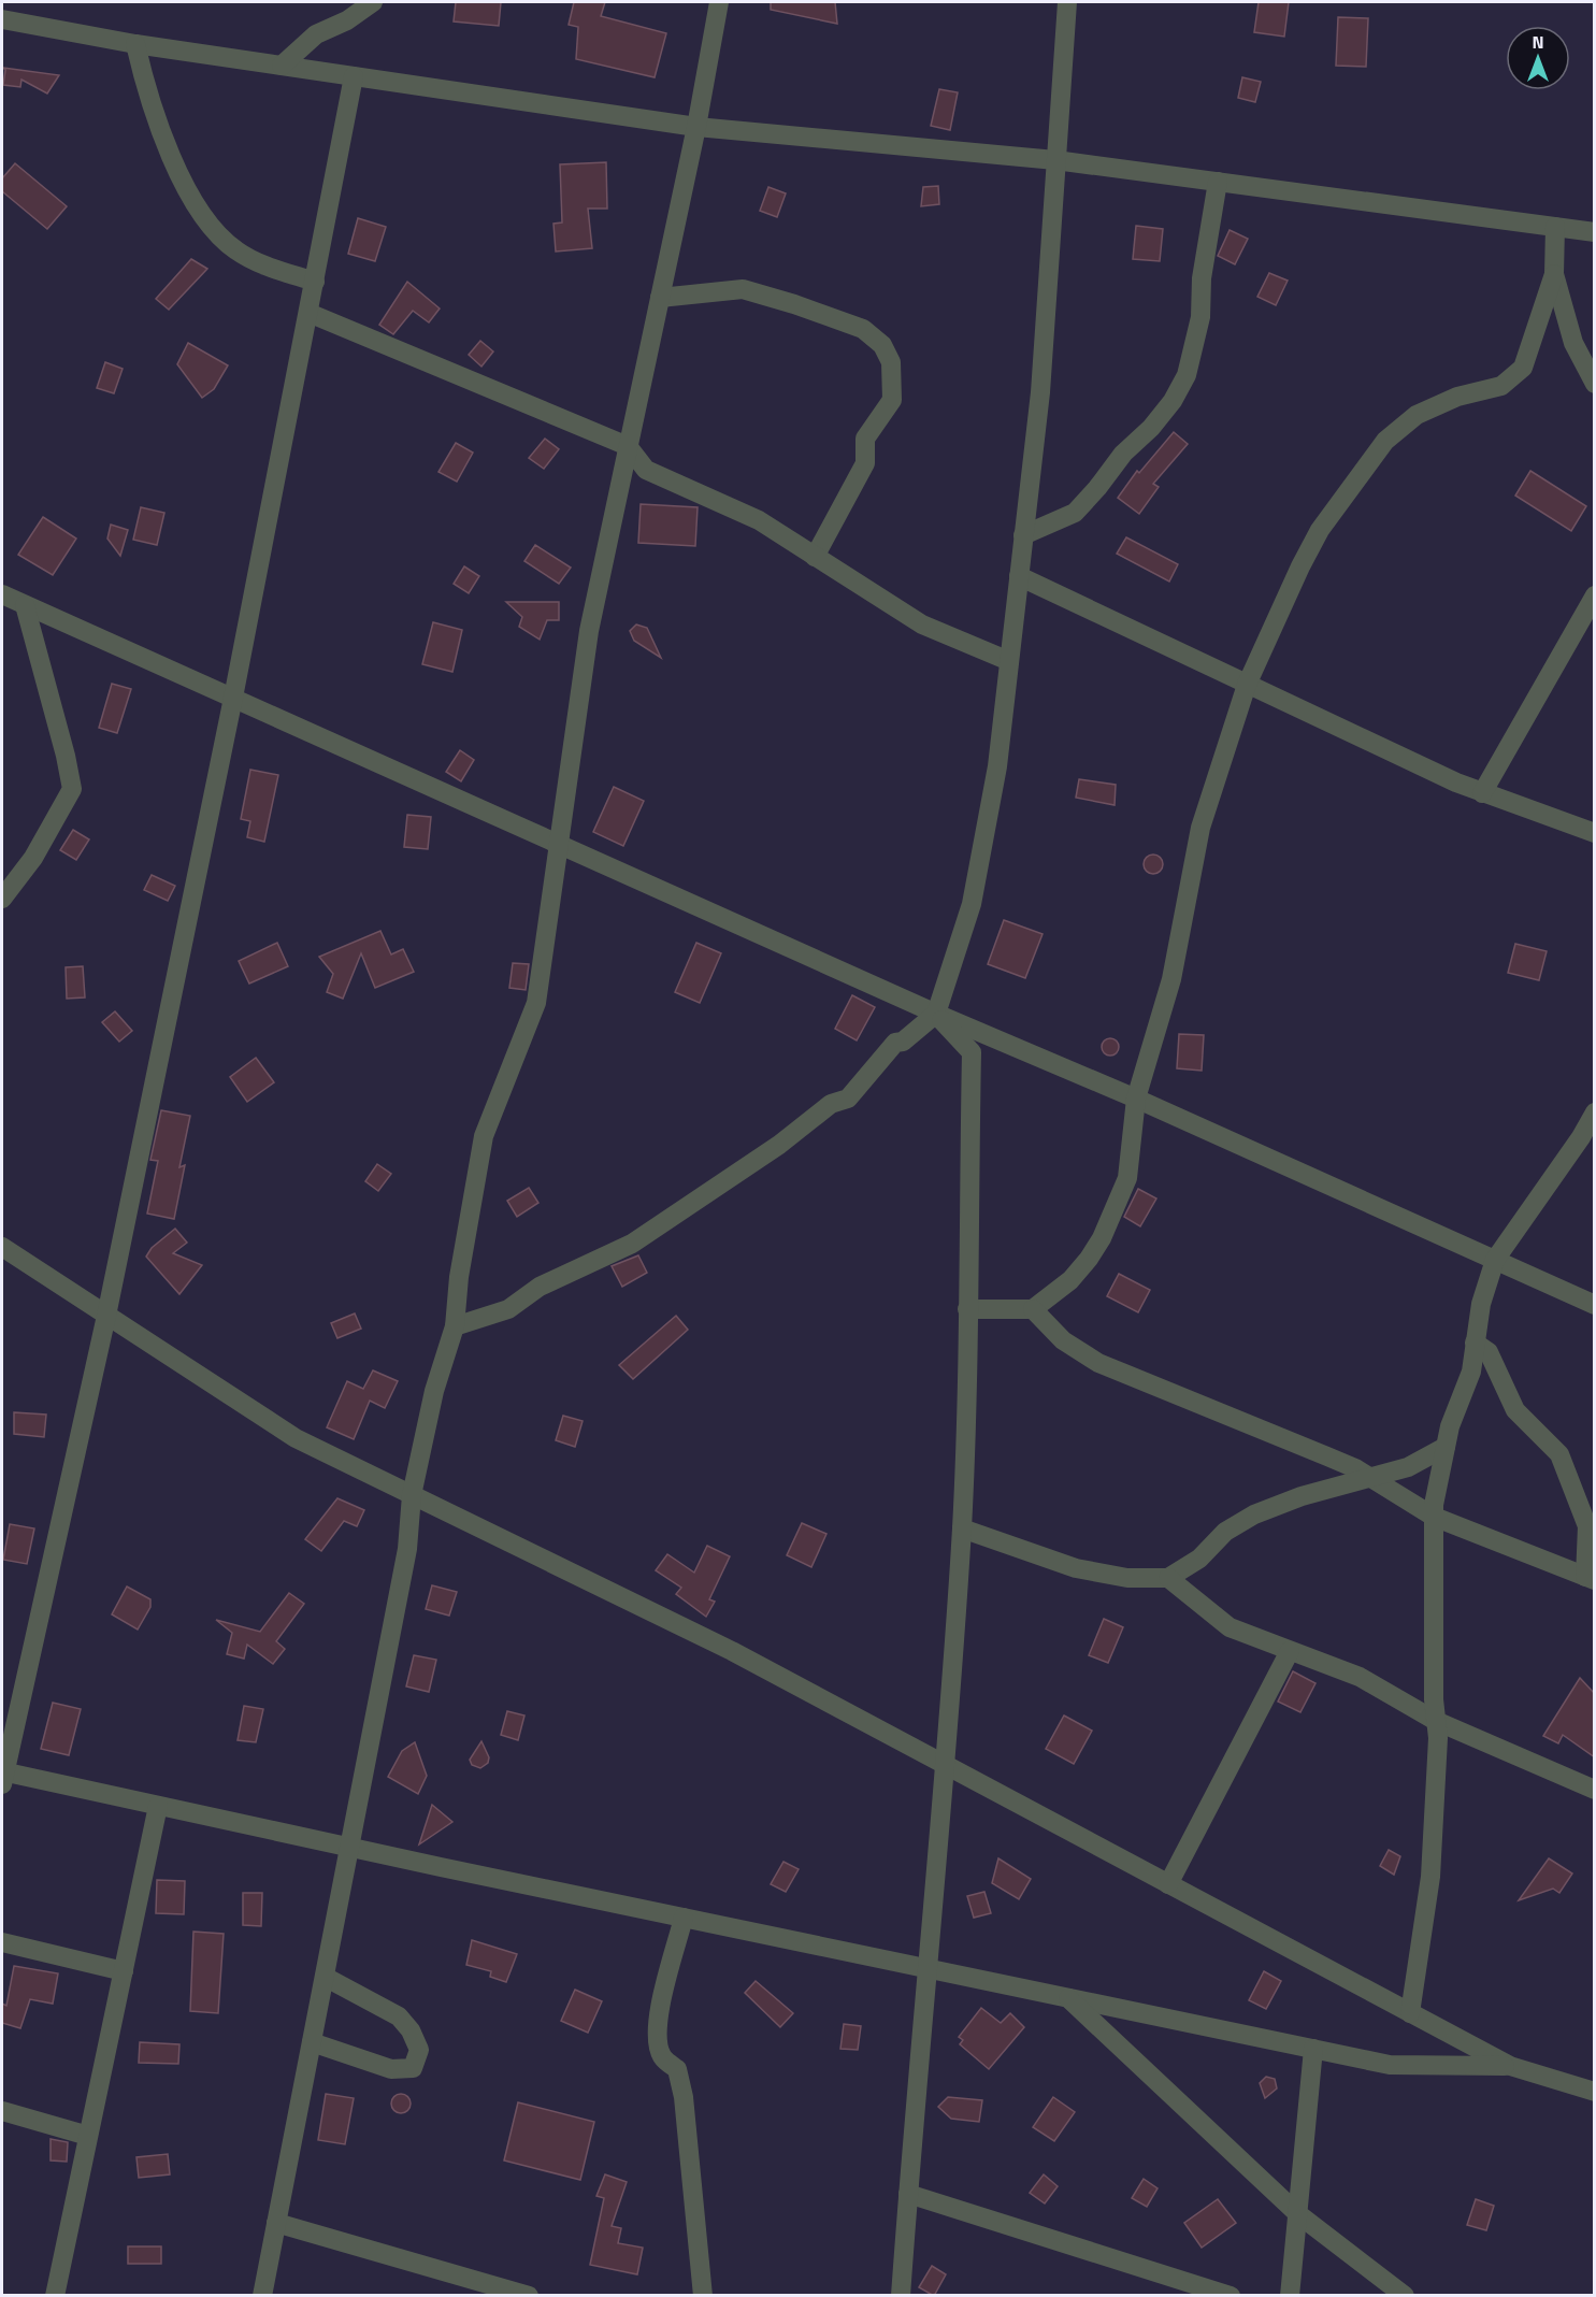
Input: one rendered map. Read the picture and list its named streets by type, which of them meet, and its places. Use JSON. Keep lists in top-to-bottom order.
{
  "north": "top"
}
